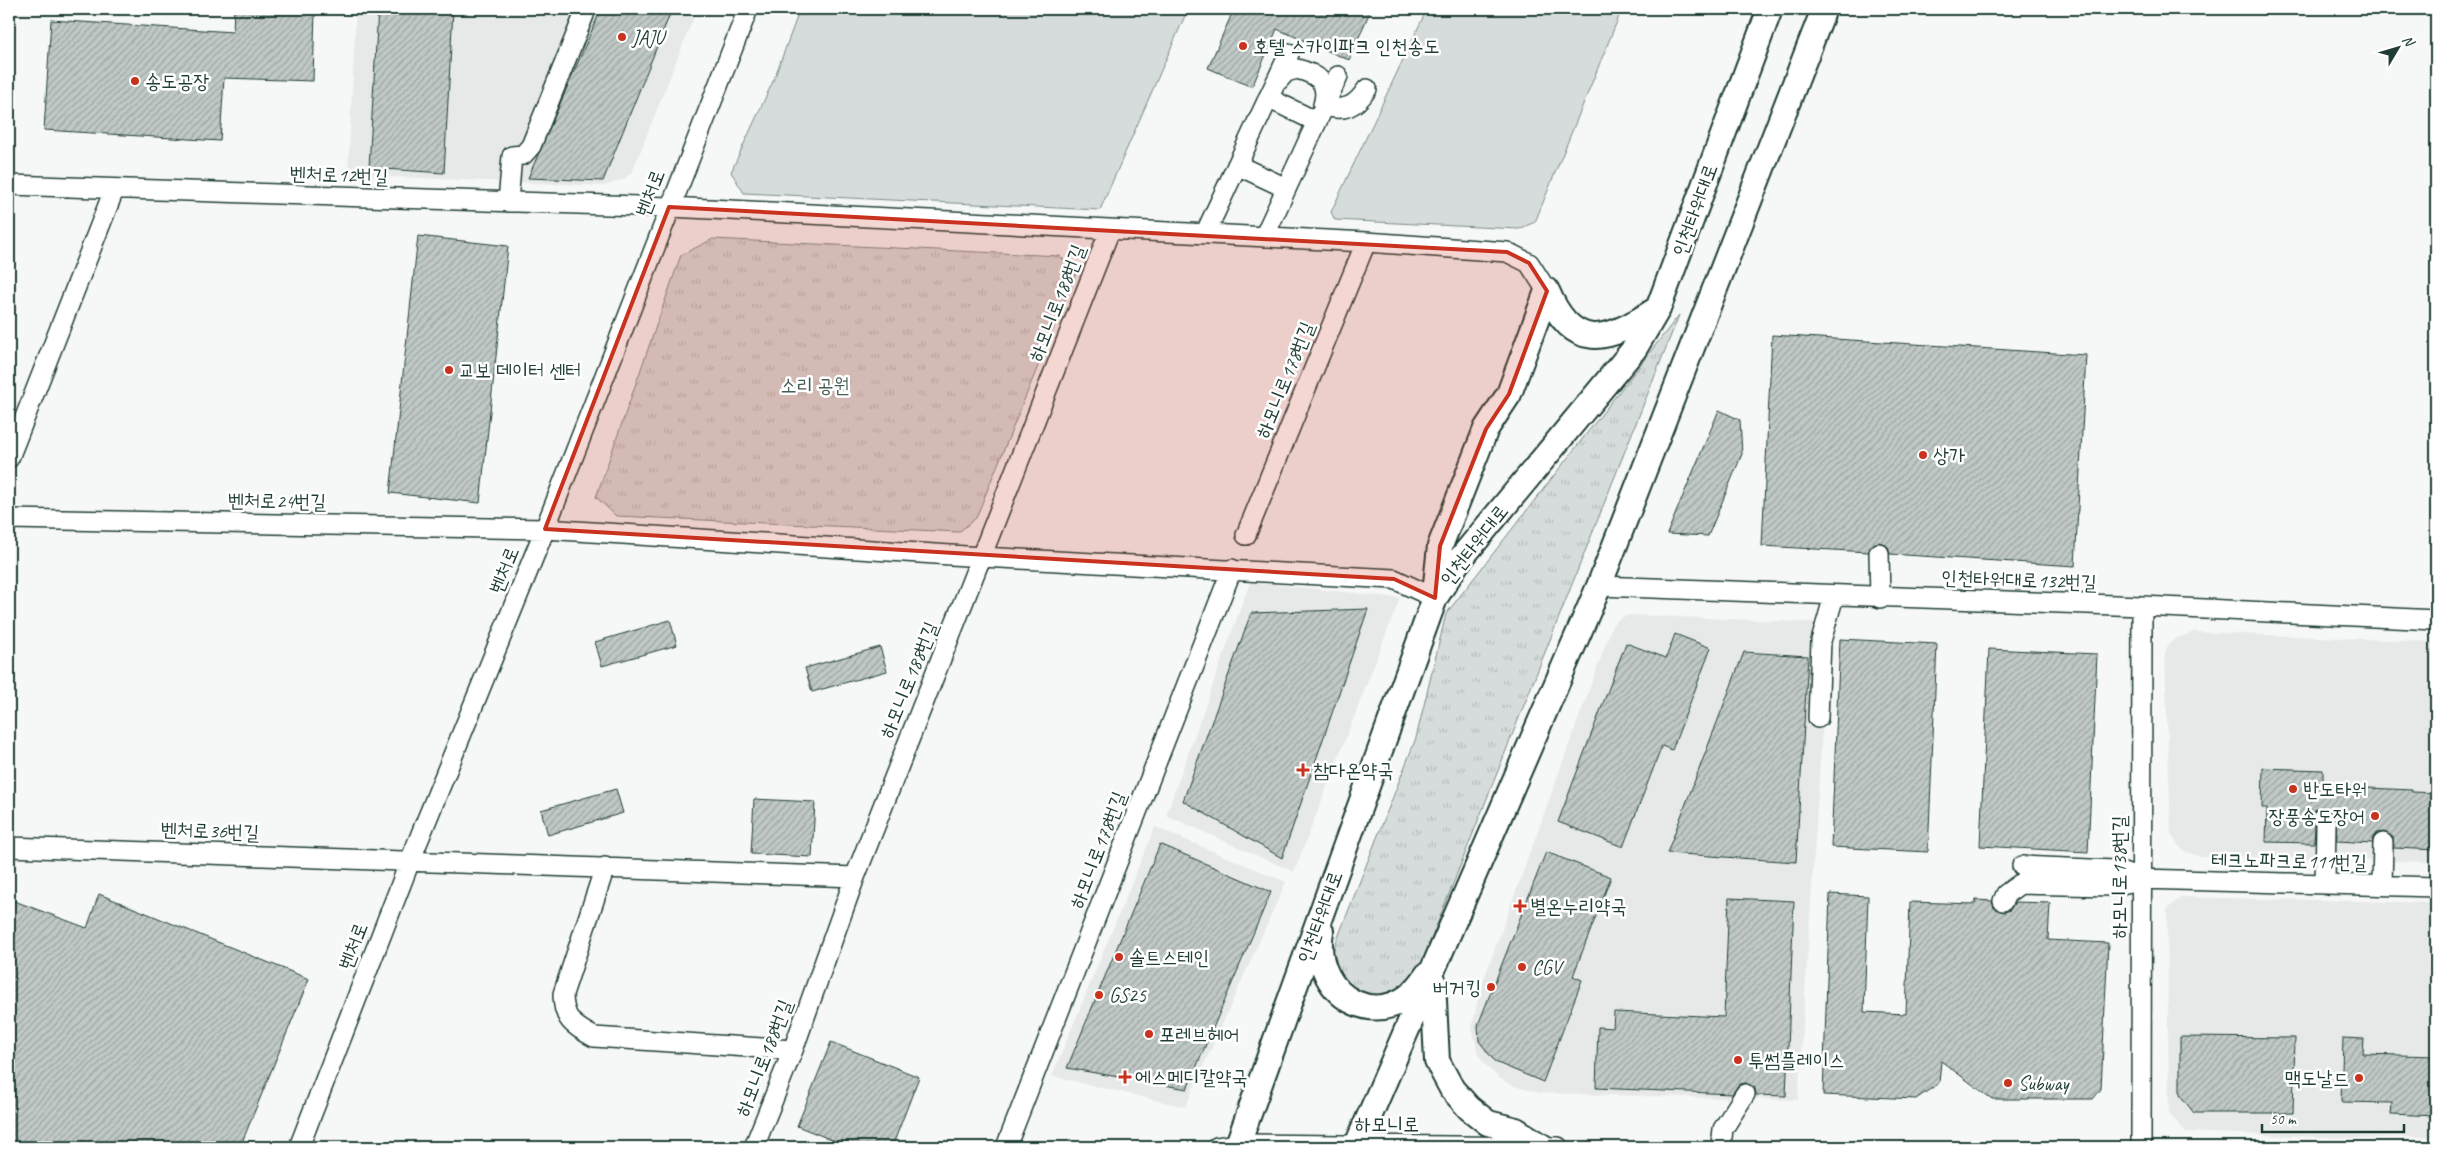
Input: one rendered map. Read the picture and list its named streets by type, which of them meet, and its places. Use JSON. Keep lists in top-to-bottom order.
{
  "streets": {
    "main road": ["인천타워대로"],
    "street": [
      "벤처로12번길",
      "벤처로",
      "하모니로188번길",
      "하모니로178번길",
      "벤처로24번길",
      "인천타워대로132번길",
      "벤처로36번길",
      "테크노파크로111번길",
      "하모니로138번길",
      "하모니로"
    ]
  },
  "crossings": [
    ["벤처로12번길", "벤처로"],
    ["벤처로12번길", "하모니로188번길"],
    ["벤처로12번길", "하모니로178번길"],
    ["벤처로", "벤처로24번길"],
    ["벤처로", "벤처로36번길"],
    ["인천타워대로", "벤처로24번길"],
    ["인천타워대로", "하모니로"],
    ["하모니로188번길", "벤처로24번길"],
    ["하모니로188번길", "벤처로36번길"],
    ["하모니로178번길", "벤처로24번길"],
    ["인천타워대로132번길", "하모니로138번길"],
    ["테크노파크로111번길", "하모니로138번길"]
  ],
  "parks": ["소리 공원"],
  "places": {
    "other": [
      "JAJU",
      "호텔 스카이파크 인천송도",
      "송도공장",
      "교보 데이터 센터",
      "상가",
      "반도타워",
      "장풍송도장어",
      "솔트스테인",
      "CGV",
      "버거킹",
      "GS25",
      "포레브헤어",
      "투썸플레이스",
      "맥도날드",
      "Subway"
    ],
    "health": ["참다온약국", "별온누리약국", "에스메디칼약국"]
  },
  "scale_bar": "50 m",
  "north": "top right"
}
